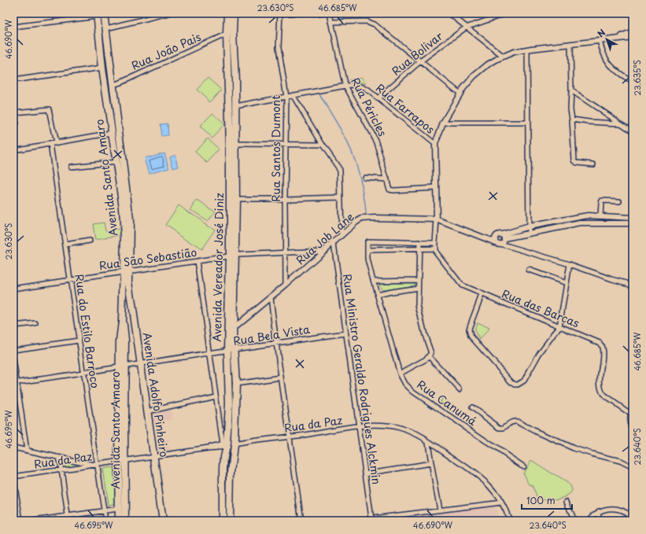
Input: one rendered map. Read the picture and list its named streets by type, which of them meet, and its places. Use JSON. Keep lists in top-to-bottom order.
{
  "streets": {
    "main road": ["Avenida Santo Amaro", "Avenida Vereador José Diniz", "Avenida Adolfo Pinheiro"],
    "street": [
      "Rua João Pais",
      "Rua Bolivar",
      "Rua Péricles",
      "Rua Farrapos",
      "Rua Santos Dumont",
      "Rua Job Lane",
      "Rua São Sebastião",
      "Rua das Barcas",
      "Rua do Estilo Barroco",
      "Rua Bela Vista",
      "Rua Ministro Geraldo Rodrigues Alckmin",
      "Rua Canumá",
      "Rua da Paz"
    ]
  },
  "crossings": [
    ["Rua João Pais", "Avenida Santo Amaro"],
    ["Rua João Pais", "Avenida Vereador José Diniz"],
    ["Rua Bolivar", "Rua Farrapos"],
    ["Rua Péricles", "Rua Farrapos"],
    ["Rua Farrapos", "Rua Santos Dumont"],
    ["Rua Farrapos", "Avenida Vereador José Diniz"],
    ["Rua Santos Dumont", "Rua Job Lane"],
    ["Rua Santos Dumont", "Rua São Sebastião"],
    ["Avenida Santo Amaro", "Rua São Sebastião"],
    ["Avenida Santo Amaro", "Rua Bela Vista"],
    ["Avenida Santo Amaro", "Avenida Adolfo Pinheiro"],
    ["Avenida Santo Amaro", "Rua da Paz"],
    ["Rua Job Lane", "Rua São Sebastião"],
    ["Rua Job Lane", "Avenida Vereador José Diniz"],
    ["Rua Job Lane", "Rua Ministro Geraldo Rodrigues Alckmin"],
    ["Rua São Sebastião", "Avenida Vereador José Diniz"],
    ["Rua São Sebastião", "Rua do Estilo Barroco"],
    ["Rua São Sebastião", "Avenida Adolfo Pinheiro"],
    ["Avenida Vereador José Diniz", "Rua Bela Vista"],
    ["Avenida Vereador José Diniz", "Rua da Paz"],
    ["Rua do Estilo Barroco", "Rua Bela Vista"],
    ["Rua do Estilo Barroco", "Rua da Paz"],
    ["Rua Bela Vista", "Rua Ministro Geraldo Rodrigues Alckmin"],
    ["Rua Bela Vista", "Avenida Adolfo Pinheiro"],
    ["Rua Ministro Geraldo Rodrigues Alckmin", "Rua da Paz"],
    ["Avenida Adolfo Pinheiro", "Rua da Paz"]
  ],
  "scale_bar": "100 m",
  "north": "top left",
  "coordinates": [
    "23.630°S",
    "46.685°W",
    "46.690°W",
    "23.635°S",
    "46.695°W",
    "23.640°S"
  ]
}
